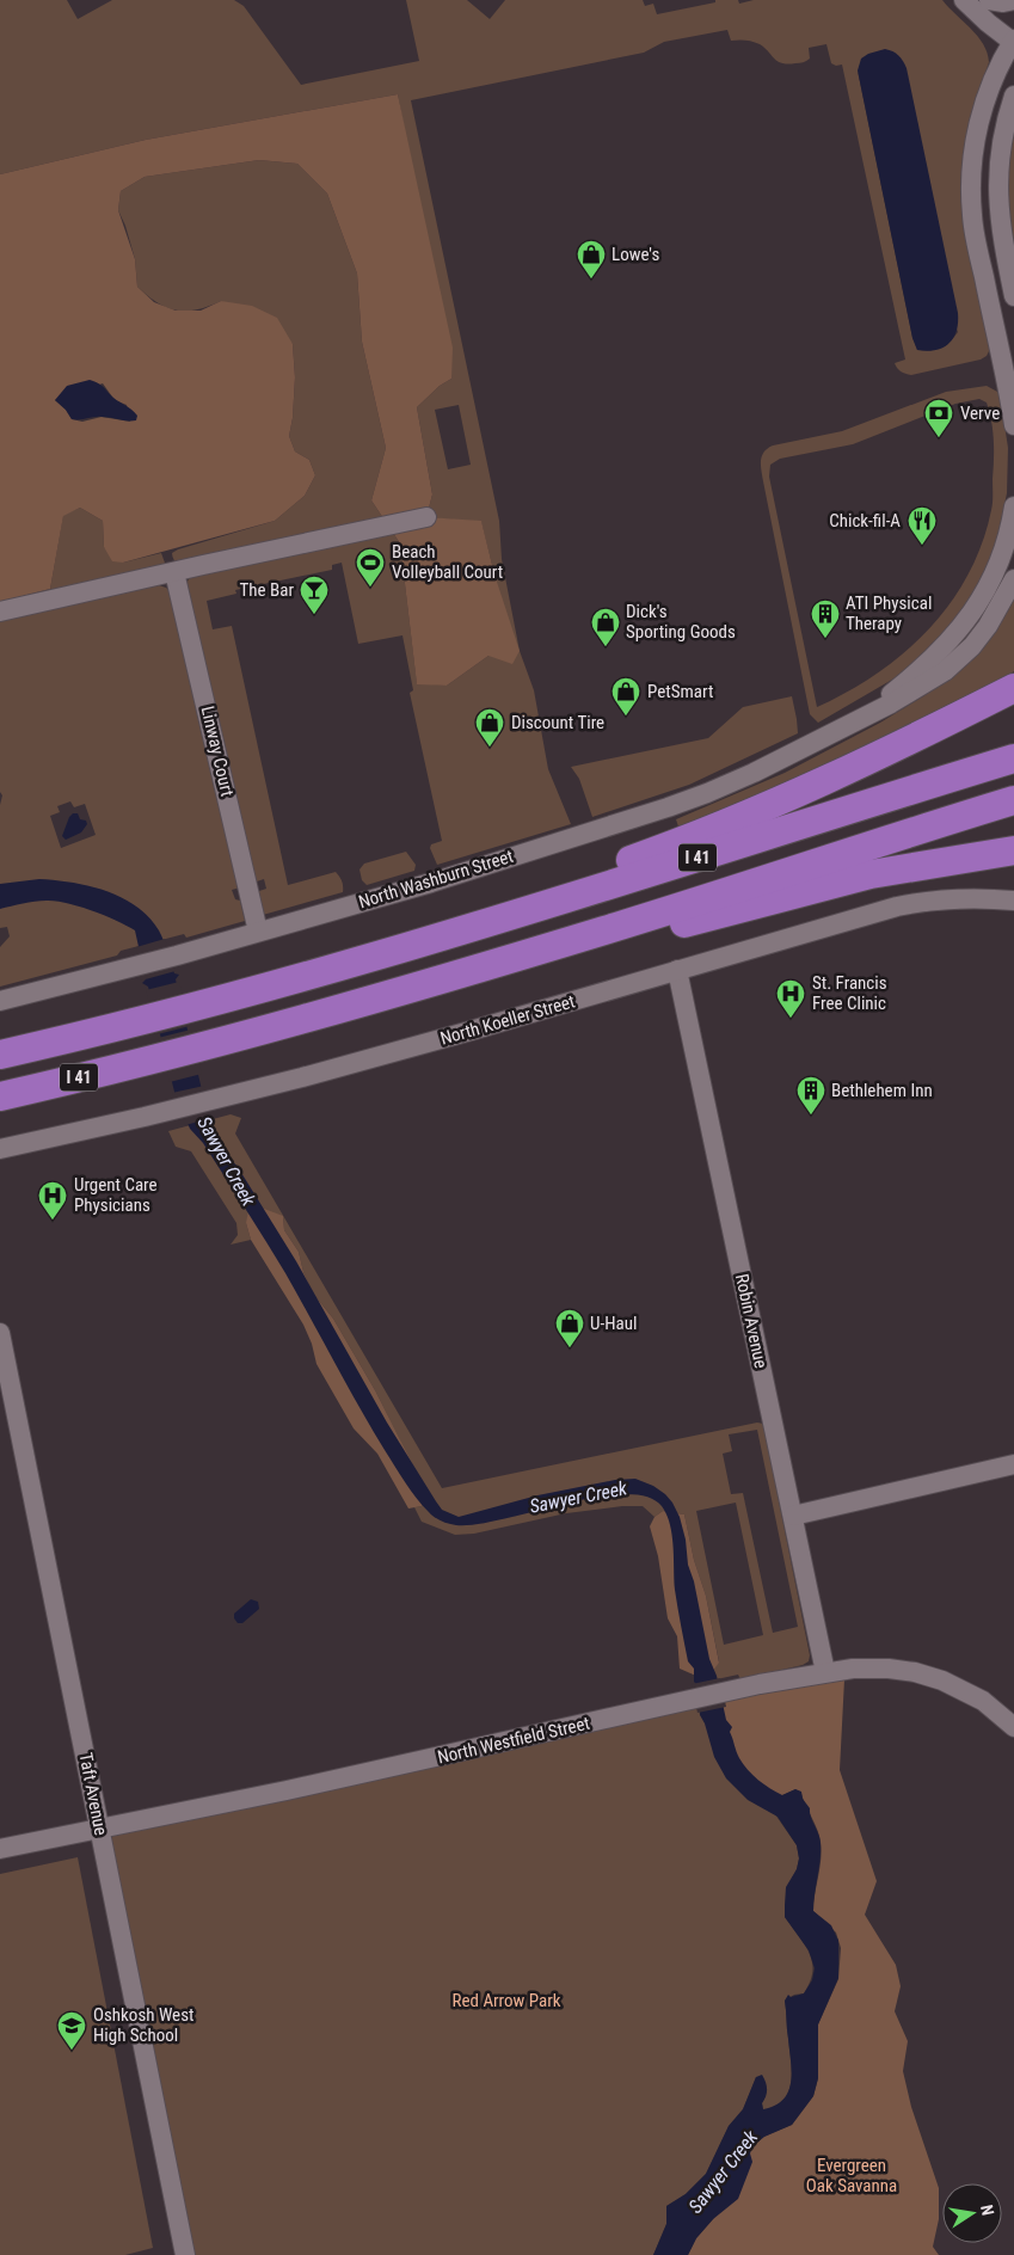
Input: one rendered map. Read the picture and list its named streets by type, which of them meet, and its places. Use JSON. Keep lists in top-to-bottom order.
{
  "streets": {
    "highway": ["I 41"],
    "street": [
      "Linway Court",
      "North Washburn Street",
      "North Koeller Street",
      "Robin Avenue",
      "North Westfield Street",
      "Taft Avenue"
    ]
  },
  "crossings": [
    ["Linway Court", "North Washburn Street"],
    ["North Koeller Street", "Robin Avenue"],
    ["Robin Avenue", "North Westfield Street"],
    ["North Westfield Street", "Taft Avenue"]
  ],
  "water": ["Sawyer Creek"],
  "parks": ["Red Arrow Park", "Evergreen Oak Savanna"],
  "places": {
    "shop": [
      "Lowe's",
      "Dick's Sporting Goods",
      "PetSmart",
      "Discount Tire",
      "U-Haul"
    ],
    "bank": ["Verve"],
    "restaurant": ["Chick-fil-A"],
    "sports": ["Beach Volleyball Court"],
    "bar": ["The Bar"],
    "building": ["ATI Physical Therapy", "Bethlehem Inn"],
    "hospital": ["St. Francis Free Clinic", "Urgent Care Physicians"],
    "school or university": ["Oshkosh West High School"]
  },
  "north": "right"
}
